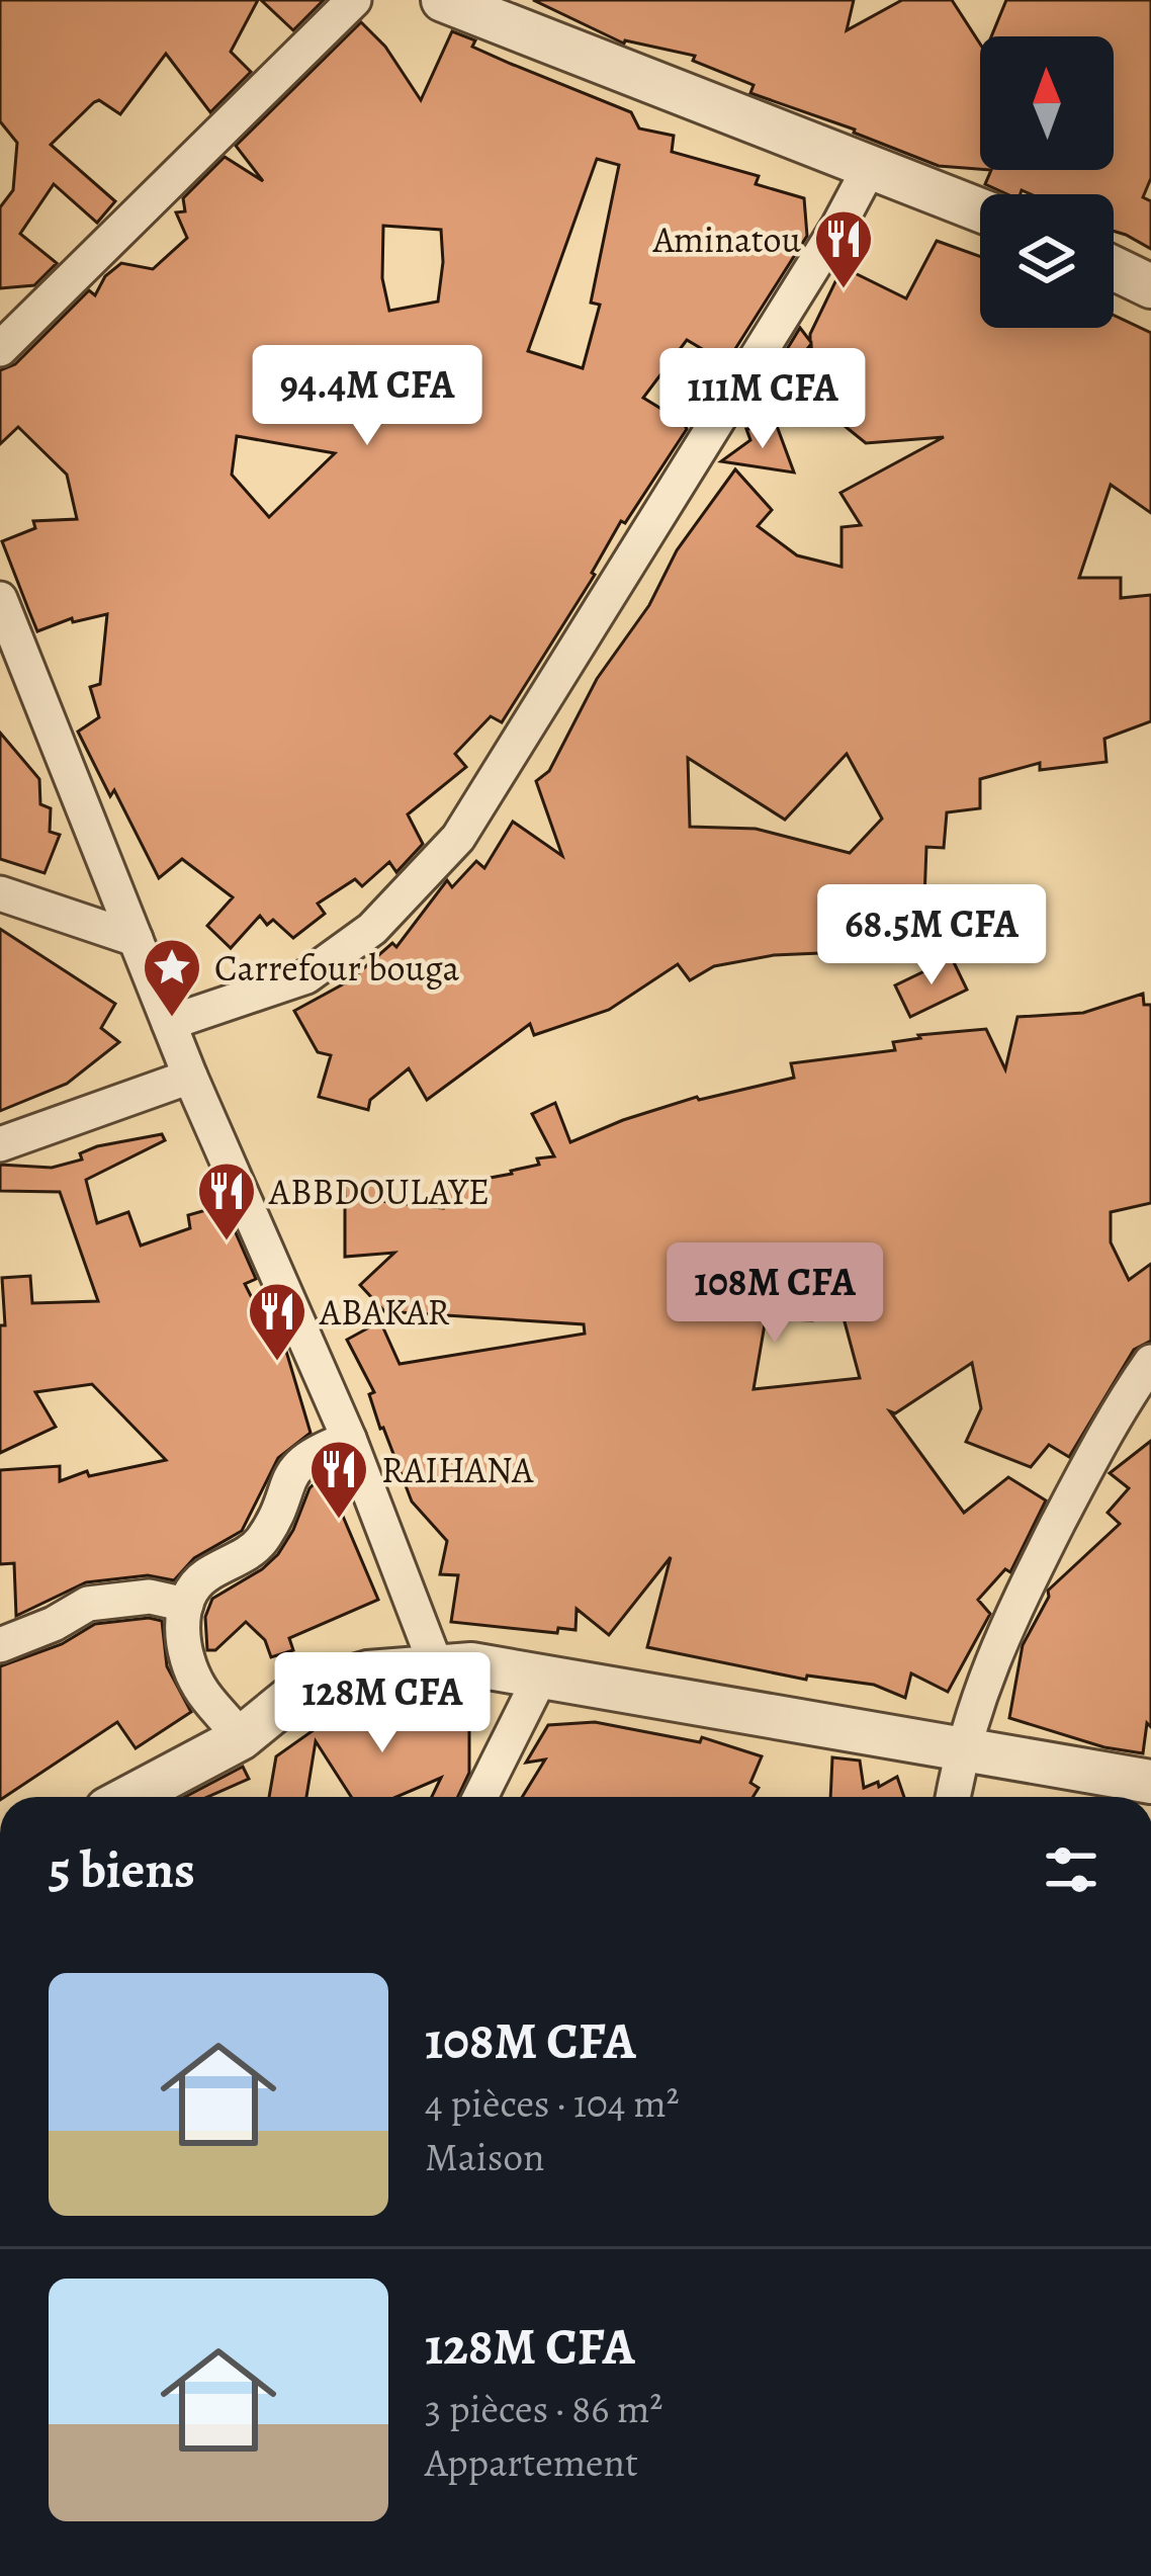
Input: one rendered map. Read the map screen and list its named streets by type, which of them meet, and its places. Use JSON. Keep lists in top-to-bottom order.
{
  "places": {
    "restaurant": [
      "Aminatou",
      "ABBDOULAYE",
      "ABAKAR",
      "RAIHANA"
    ],
    "place": ["Carrefour bouga"]
  },
  "north": "top",
  "page": {
    "price": [
      "94.4M CFA",
      "111M CFA",
      "68.5M CFA",
      "108M CFA",
      "128M CFA"
    ],
    "heading": "5 biens",
    "list": [
      {
        "name": "108M CFA",
        "note": "4 pièces · 104 m² · Maison"
      },
      {
        "name": "128M CFA",
        "note": "3 pièces · 86 m² · Appartement"
      }
    ]
  }
}
